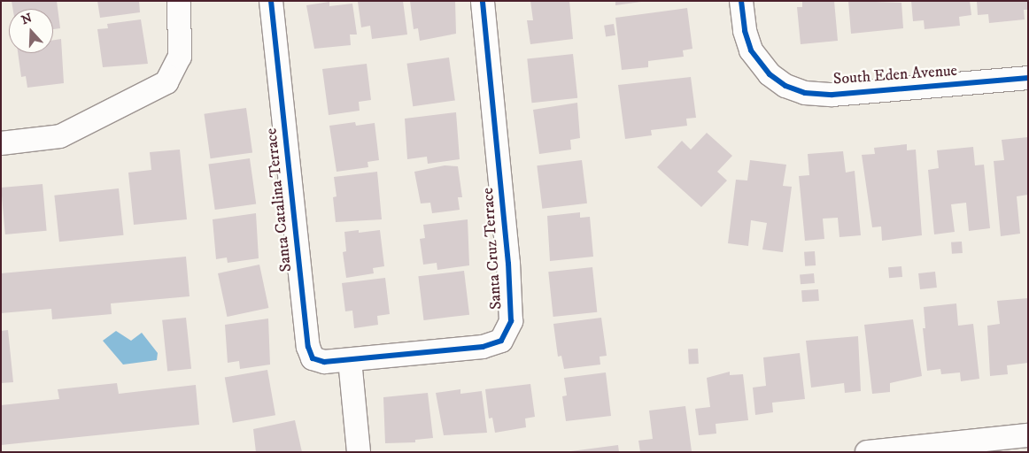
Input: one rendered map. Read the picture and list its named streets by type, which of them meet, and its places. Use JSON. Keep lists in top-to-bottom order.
{
  "streets": {
    "street": ["South Eden Avenue", "Santa Catalina Terrace", "Santa Cruz Terrace"]
  },
  "crossings": [
    ["Santa Catalina Terrace", "Santa Cruz Terrace"]
  ],
  "north": "top"
}
